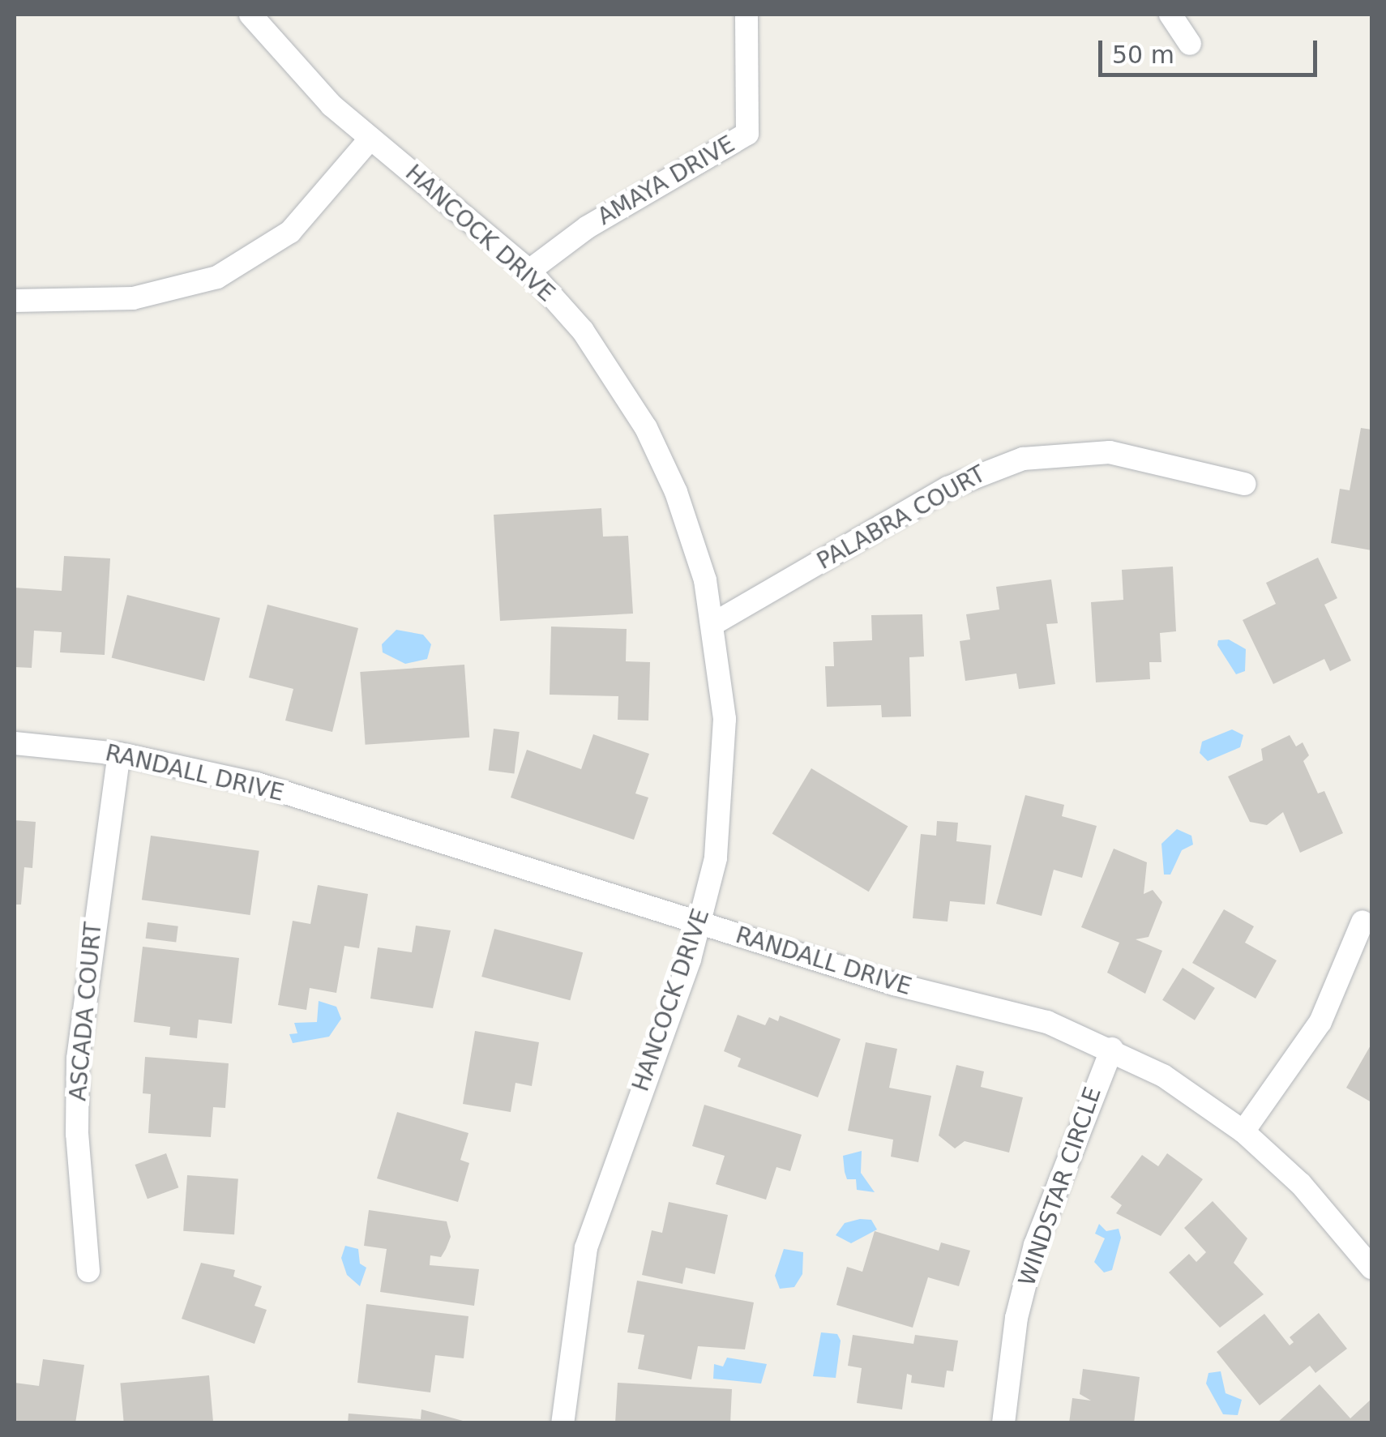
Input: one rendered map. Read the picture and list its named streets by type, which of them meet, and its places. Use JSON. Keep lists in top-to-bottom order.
{
  "streets": {
    "street": [
      "AMAYA DRIVE",
      "HANCOCK DRIVE",
      "PALABRA COURT",
      "RANDALL DRIVE",
      "ASCADA COURT",
      "WINDSTAR CIRCLE"
    ]
  },
  "crossings": [
    ["AMAYA DRIVE", "HANCOCK DRIVE"],
    ["HANCOCK DRIVE", "PALABRA COURT"],
    ["HANCOCK DRIVE", "RANDALL DRIVE"],
    ["RANDALL DRIVE", "ASCADA COURT"],
    ["RANDALL DRIVE", "WINDSTAR CIRCLE"]
  ],
  "scale_bar": "50 m"
}
